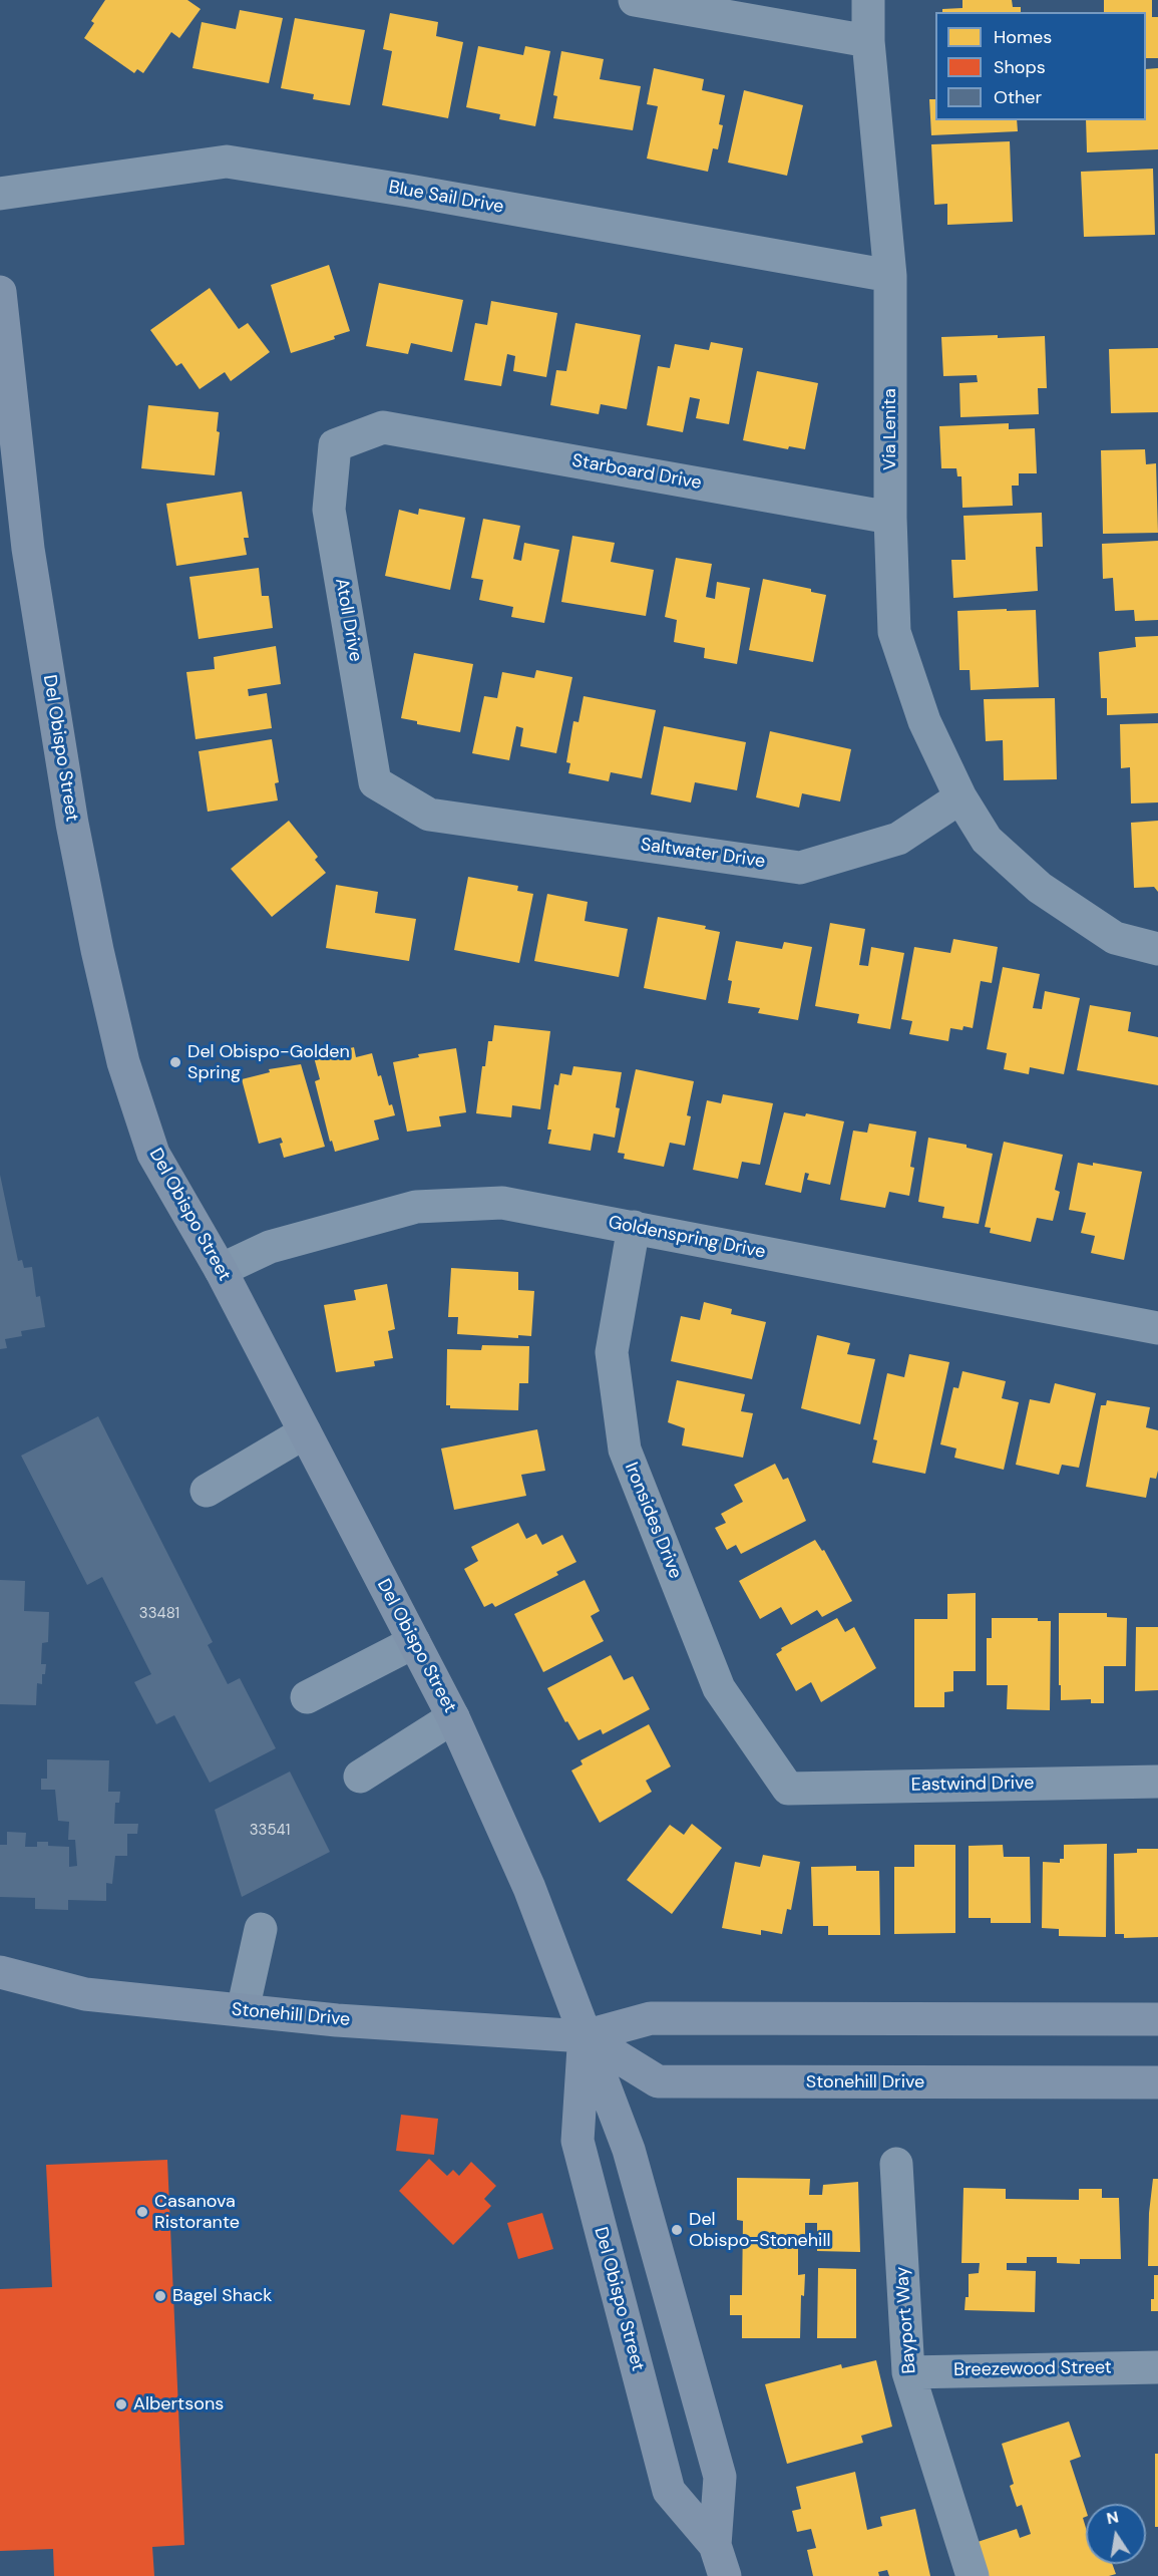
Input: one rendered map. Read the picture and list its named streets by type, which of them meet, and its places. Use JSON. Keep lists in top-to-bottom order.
{
  "streets": {
    "main road": ["Del Obispo Street", "Stonehill Drive"],
    "street": [
      "Blue Sail Drive",
      "Via Lenita",
      "Starboard Drive",
      "Atoll Drive",
      "Saltwater Drive",
      "Goldenspring Drive",
      "Ironsides Drive",
      "Eastwind Drive",
      "Bayport Way",
      "Breezewood Street"
    ]
  },
  "crossings": [
    ["Blue Sail Drive", "Via Lenita"],
    ["Via Lenita", "Starboard Drive"],
    ["Via Lenita", "Saltwater Drive"],
    ["Starboard Drive", "Atoll Drive"],
    ["Atoll Drive", "Saltwater Drive"],
    ["Del Obispo Street", "Goldenspring Drive"],
    ["Del Obispo Street", "Stonehill Drive"],
    ["Goldenspring Drive", "Ironsides Drive"],
    ["Ironsides Drive", "Eastwind Drive"],
    ["Bayport Way", "Breezewood Street"]
  ],
  "places": [
    "Del Obispo-Golden Spring",
    "Casanova Ristorante",
    "Del Obispo-Stonehill",
    "Bagel Shack",
    "Albertsons"
  ],
  "house_numbers": ["33481", "33541"],
  "legend": ["Homes", "Shops", "Other"],
  "north": "top"
}
